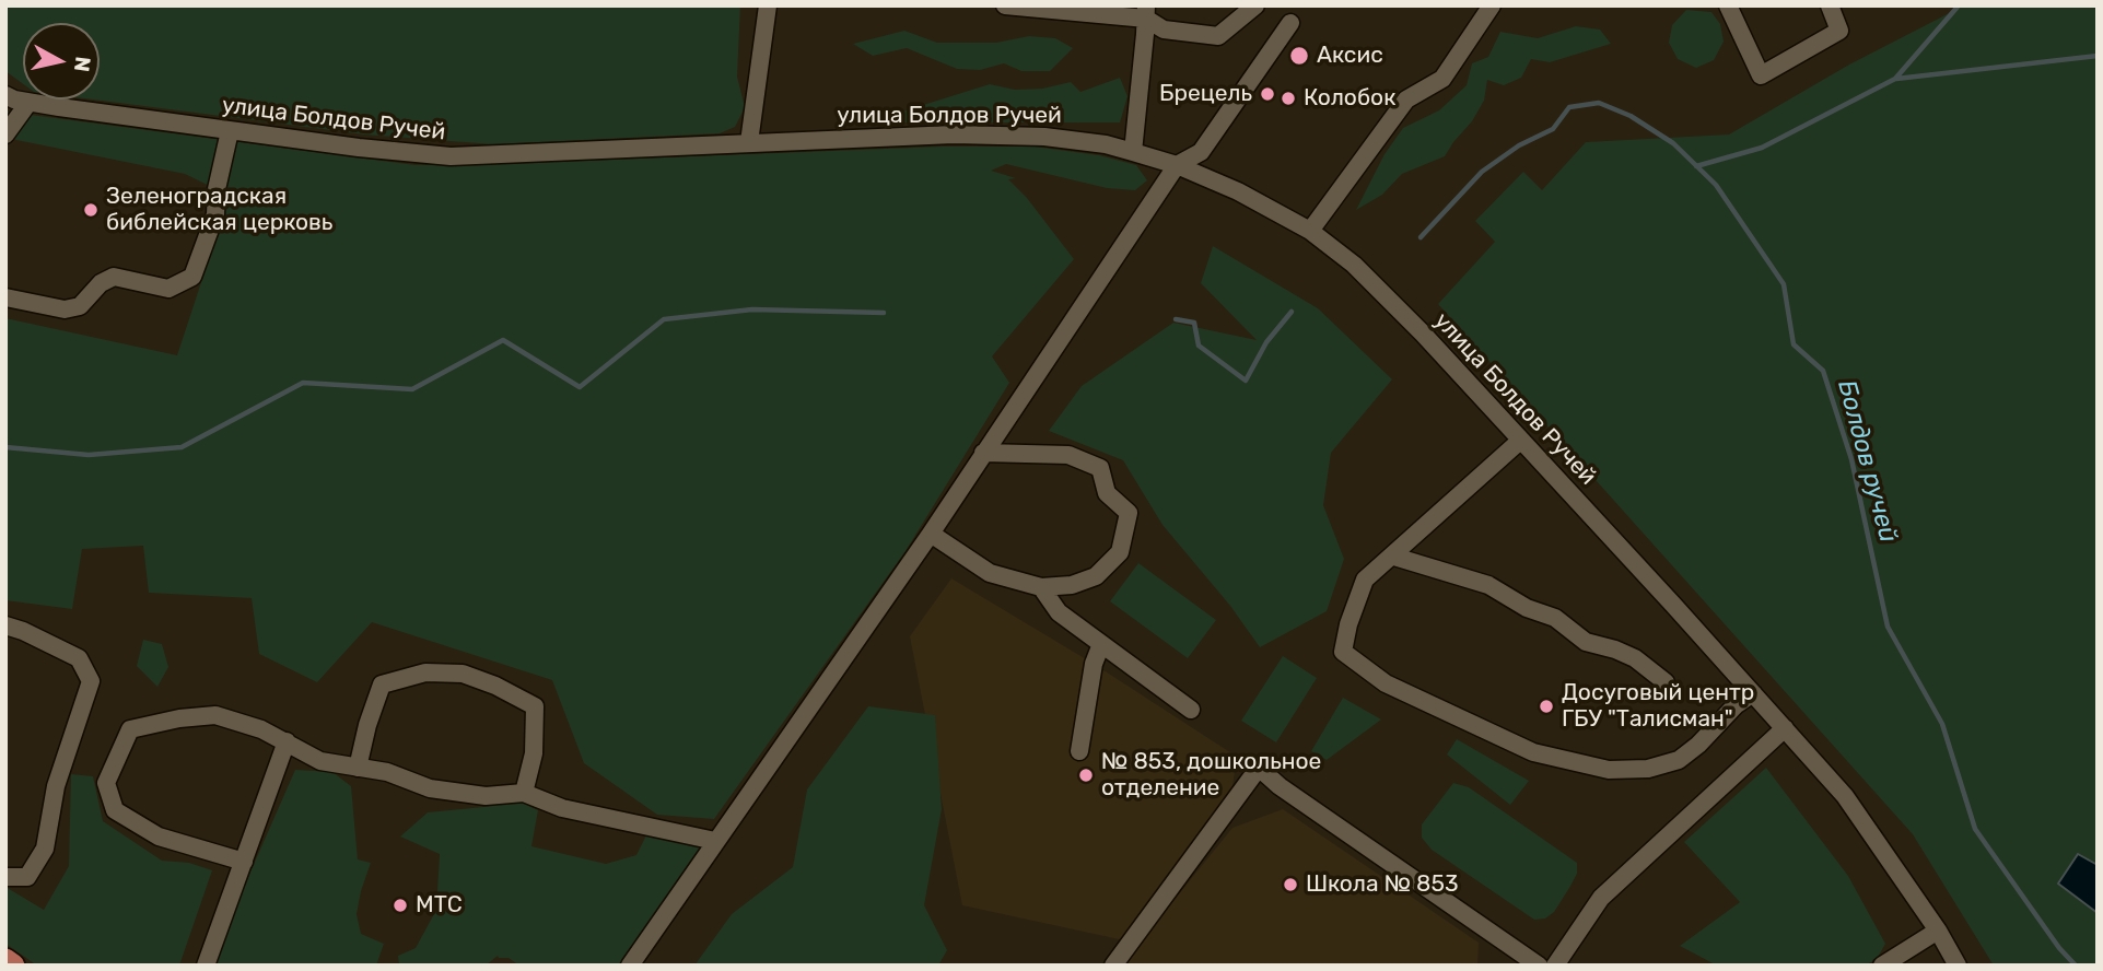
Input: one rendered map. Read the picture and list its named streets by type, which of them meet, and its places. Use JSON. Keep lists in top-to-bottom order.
{
  "streets": {
    "street": ["улица Болдов Ручей"]
  },
  "water": ["Болдов ручей"],
  "places": [
    "Аксис",
    "Брецель",
    "Колобок",
    "Зеленоградская библейская церковь",
    "Досуговый центр ГБУ \"Талисман\"",
    "№ 853, дошкольное отделение",
    "Школа № 853",
    "МТС"
  ],
  "north": "right"
}
